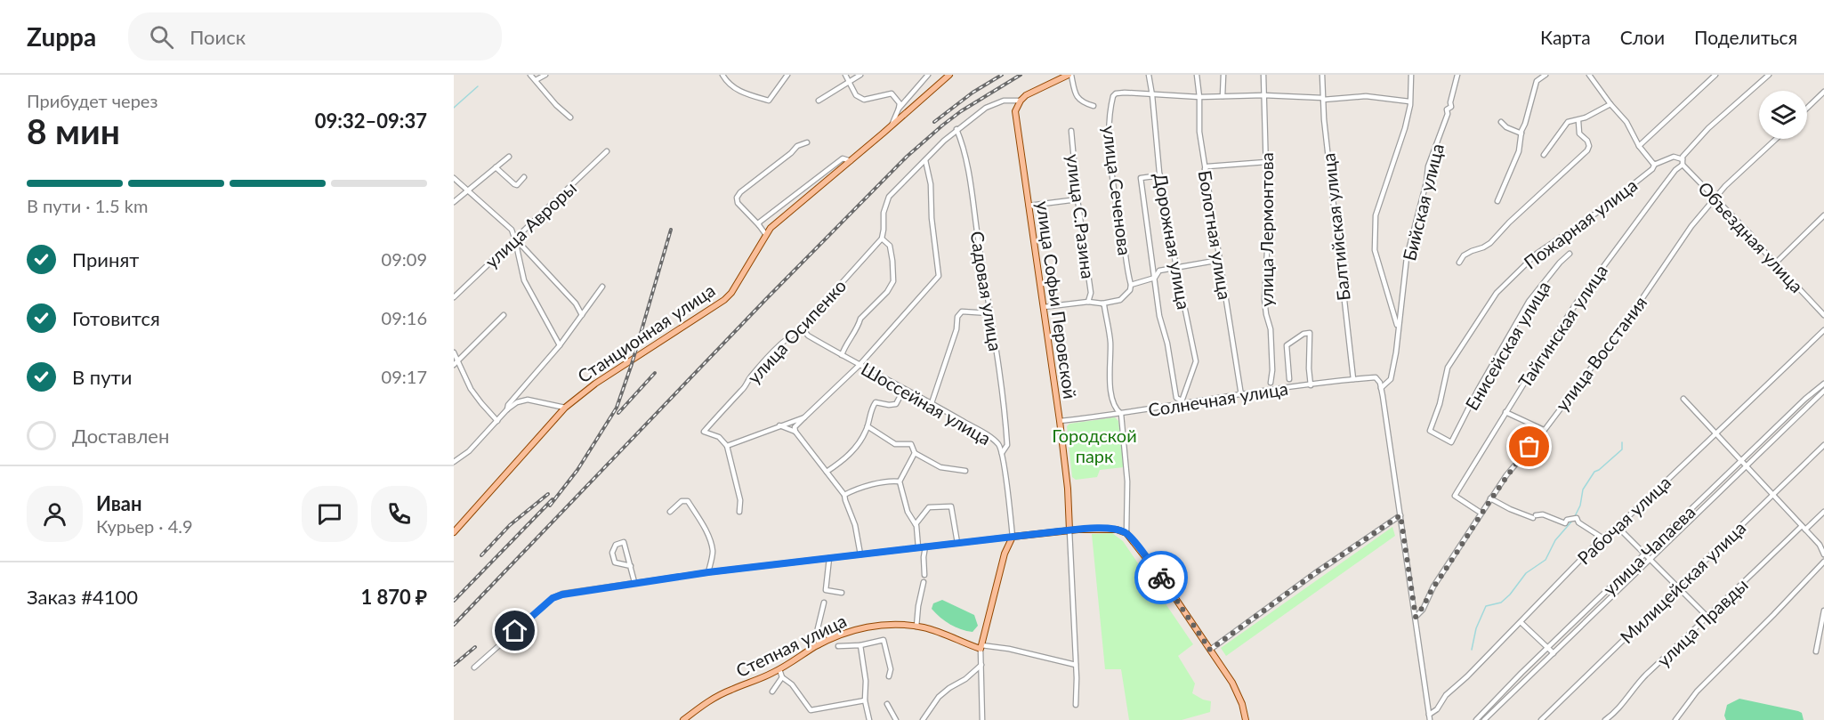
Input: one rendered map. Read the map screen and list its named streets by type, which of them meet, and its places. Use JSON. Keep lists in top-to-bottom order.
{
  "streets": {
    "main road": ["улица Софьи Перовской", "Станционная улица", "Степная улица"],
    "street": [
      "улица Сеченова",
      "Бийская улица",
      "улица С.Разина",
      "Пожарная улица",
      "улица Авроры",
      "Балтийская улица",
      "улица Лермонтова",
      "Болотная улица",
      "Объездная улица",
      "Дорожная улица",
      "Садовая улица",
      "Тайгинская улица",
      "улица Осипенко",
      "Енисейская улица",
      "улица Восстания",
      "Солнечная улица",
      "Шоссейная улица",
      "Рабочая улица",
      "улица Чапаева",
      "Милицейская улица",
      "улица Правды"
    ]
  },
  "crossings": [
    ["улица Сеченова", "Дорожная улица"],
    ["Бийская улица", "Солнечная улица"],
    ["Пожарная улица", "Енисейская улица"],
    ["Балтийская улица", "Солнечная улица"],
    ["Болотная улица", "Солнечная улица"],
    ["Объездная улица", "Тайгинская улица"],
    ["Объездная улица", "улица Восстания"],
    ["Дорожная улица", "Солнечная улица"],
    ["Садовая улица", "Шоссейная улица"],
    ["улица Софьи Перовской", "Солнечная улица"],
    ["Тайгинская улица", "улица Восстания"],
    ["улица Осипенко", "Шоссейная улица"]
  ],
  "parks": ["Городской парк"],
  "page": {
    "header": "Zuppa",
    "search": "Поиск",
    "nav": ["Карта", "Слои", "Поделиться"],
    "heading": ["8 мин", "Прибудет через", "09:32–09:37"],
    "panel": [
      "Иван",
      "Курьер · 4.9",
      "Заказ #4100",
      "1 870 ₽"
    ],
    "bar": "В пути · 1.5 km",
    "list": [
      ["Принят", "09:09"],
      ["Готовится", "09:16"],
      ["В пути", "09:17"],
      "Доставлен"
    ]
  }
}
